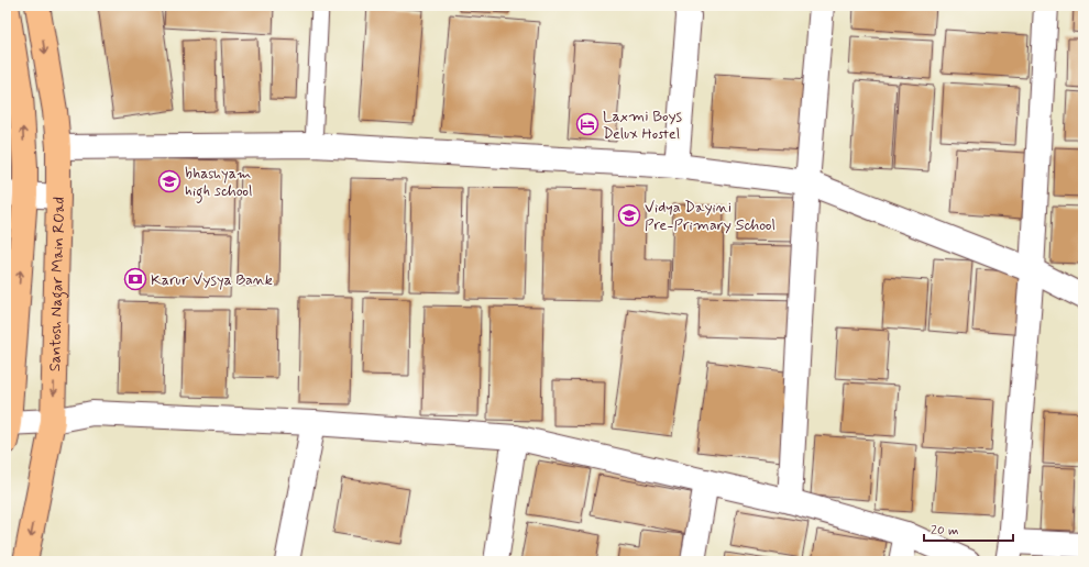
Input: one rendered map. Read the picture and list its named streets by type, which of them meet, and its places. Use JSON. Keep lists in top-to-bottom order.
{
  "streets": {
    "main road": ["Santosh Nagar Main ROad"]
  },
  "places": {
    "hotel": ["Laxmi Boys Delux Hostel"],
    "school or university": ["bhashyam high school", "Vidya Dayini Pre-Primary School"],
    "bank": ["Karur Vysya Bank"]
  },
  "scale_bar": "20 m"
}
